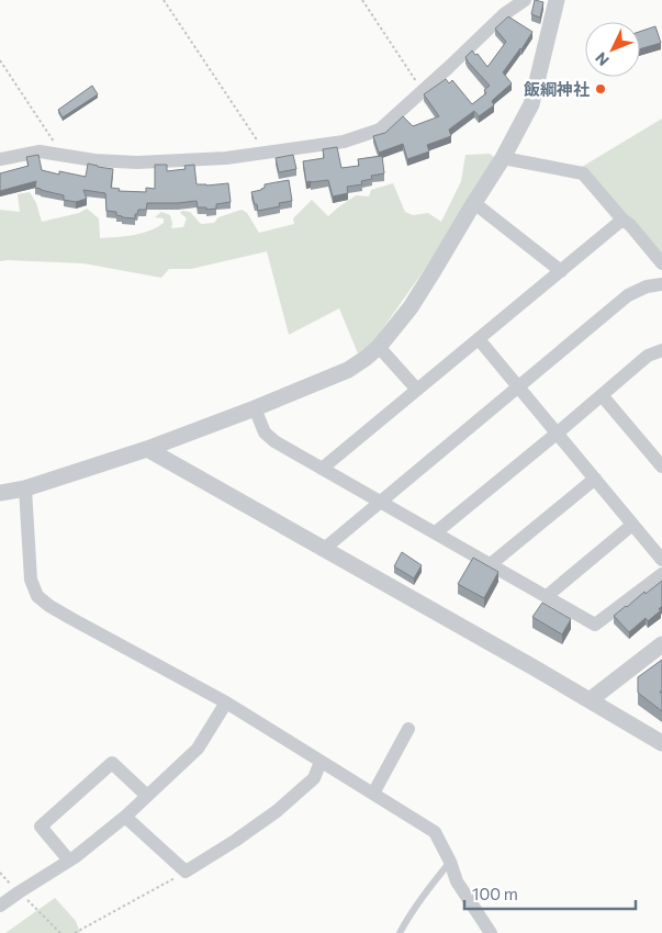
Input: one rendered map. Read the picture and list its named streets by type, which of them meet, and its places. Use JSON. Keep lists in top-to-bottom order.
{
  "places": ["飯綱神社"],
  "scale_bar": "100 m",
  "north": "bottom left"
}
